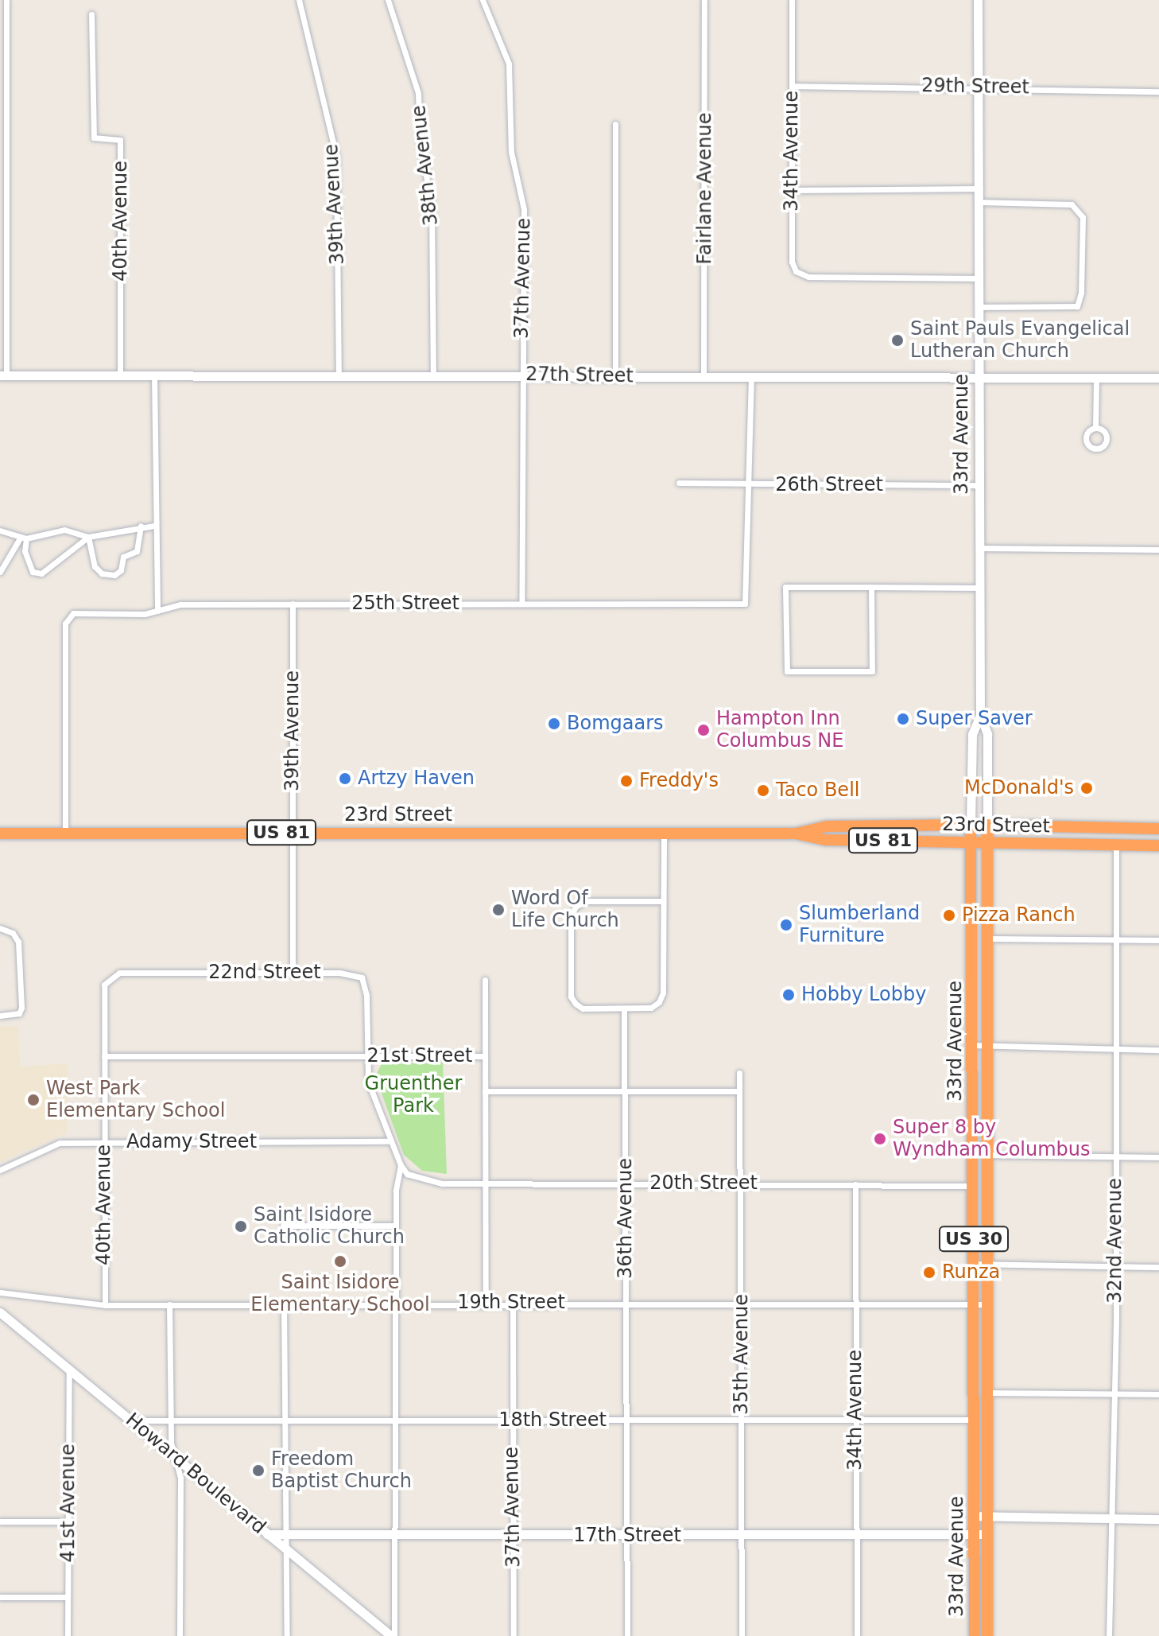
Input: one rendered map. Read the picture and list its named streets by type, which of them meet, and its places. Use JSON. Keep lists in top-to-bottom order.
{
  "streets": {
    "highway": [
      "33rd Avenue",
      "23rd Street",
      "US 81",
      "US 30"
    ],
    "street": [
      "29th Street",
      "34th Avenue",
      "38th Avenue",
      "Fairlane Avenue",
      "39th Avenue",
      "40th Avenue",
      "37th Avenue",
      "27th Street",
      "26th Street",
      "25th Street",
      "22nd Street",
      "21st Street",
      "Adamy Street",
      "20th Street",
      "36th Avenue",
      "32nd Avenue",
      "19th Street",
      "35th Avenue",
      "18th Street",
      "Howard Boulevard",
      "41st Avenue",
      "17th Street"
    ]
  },
  "crossings": [
    ["29th Street", "34th Avenue"],
    ["29th Street", "33rd Avenue"],
    ["34th Avenue", "33rd Avenue"],
    ["34th Avenue", "20th Street"],
    ["34th Avenue", "19th Street"],
    ["34th Avenue", "18th Street"],
    ["34th Avenue", "17th Street"],
    ["38th Avenue", "27th Street"],
    ["Fairlane Avenue", "27th Street"],
    ["39th Avenue", "27th Street"],
    ["39th Avenue", "25th Street"],
    ["39th Avenue", "23rd Street"],
    ["39th Avenue", "22nd Street"],
    ["40th Avenue", "27th Street"],
    ["40th Avenue", "22nd Street"],
    ["40th Avenue", "21st Street"],
    ["40th Avenue", "Adamy Street"],
    ["40th Avenue", "19th Street"],
    ["37th Avenue", "27th Street"],
    ["37th Avenue", "25th Street"],
    ["37th Avenue", "19th Street"],
    ["37th Avenue", "18th Street"],
    ["37th Avenue", "17th Street"],
    ["27th Street", "33rd Avenue"],
    ["33rd Avenue", "26th Street"],
    ["33rd Avenue", "23rd Street"],
    ["33rd Avenue", "20th Street"],
    ["33rd Avenue", "19th Street"],
    ["33rd Avenue", "18th Street"],
    ["33rd Avenue", "17th Street"],
    ["26th Street", "25th Street"],
    ["25th Street", "23rd Street"],
    ["23rd Street", "32nd Avenue"],
    ["22nd Street", "21st Street"],
    ["22nd Street", "Adamy Street"],
    ["22nd Street", "20th Street"],
    ["21st Street", "36th Avenue"],
    ["21st Street", "35th Avenue"],
    ["20th Street", "36th Avenue"],
    ["20th Street", "35th Avenue"],
    ["36th Avenue", "19th Street"],
    ["36th Avenue", "18th Street"],
    ["36th Avenue", "17th Street"],
    ["19th Street", "35th Avenue"],
    ["35th Avenue", "18th Street"],
    ["35th Avenue", "17th Street"],
    ["18th Street", "Howard Boulevard"],
    ["Howard Boulevard", "41st Avenue"],
    ["Howard Boulevard", "17th Street"]
  ],
  "parks": ["Gruenther Park"],
  "places": [
    "Saint Pauls Evangelical Lutheran Church",
    "Super Saver",
    "Bomgaars",
    "Hampton Inn Columbus NE",
    "Artzy Haven",
    "Freddy's",
    "McDonald's",
    "Taco Bell",
    "Word Of Life Church",
    "Pizza Ranch",
    "Slumberland Furniture",
    "Hobby Lobby",
    "West Park Elementary School",
    "Super 8 by Wyndham Columbus",
    "Saint Isidore Catholic Church",
    "Saint Isidore Elementary School",
    "Runza",
    "Freedom Baptist Church"
  ]
}
